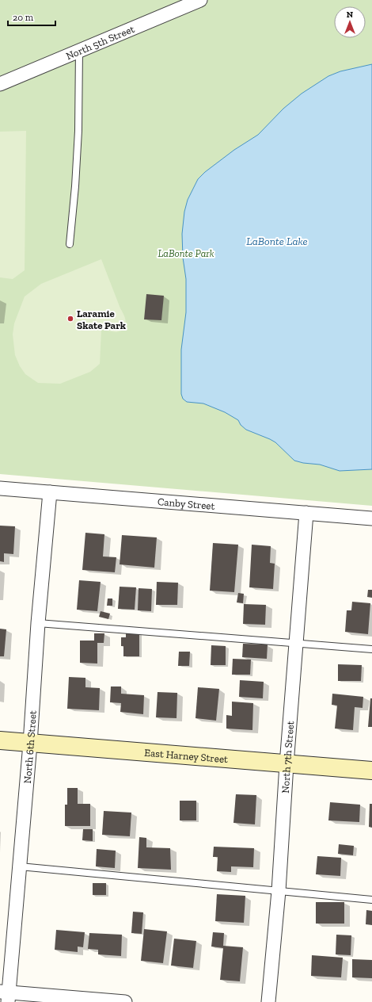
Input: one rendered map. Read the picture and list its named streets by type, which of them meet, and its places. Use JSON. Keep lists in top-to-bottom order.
{
  "streets": {
    "main road": ["East Harney Street"],
    "street": [
      "North 5th Street",
      "Canby Street",
      "North 6th Street",
      "North 7th Street"
    ]
  },
  "crossings": [
    ["Canby Street", "North 6th Street"],
    ["Canby Street", "North 7th Street"],
    ["North 6th Street", "East Harney Street"],
    ["East Harney Street", "North 7th Street"]
  ],
  "water": ["LaBonte Lake"],
  "parks": ["LaBonte Park"],
  "places": ["Laramie Skate Park"],
  "scale_bar": "20 m",
  "north": "top"
}
